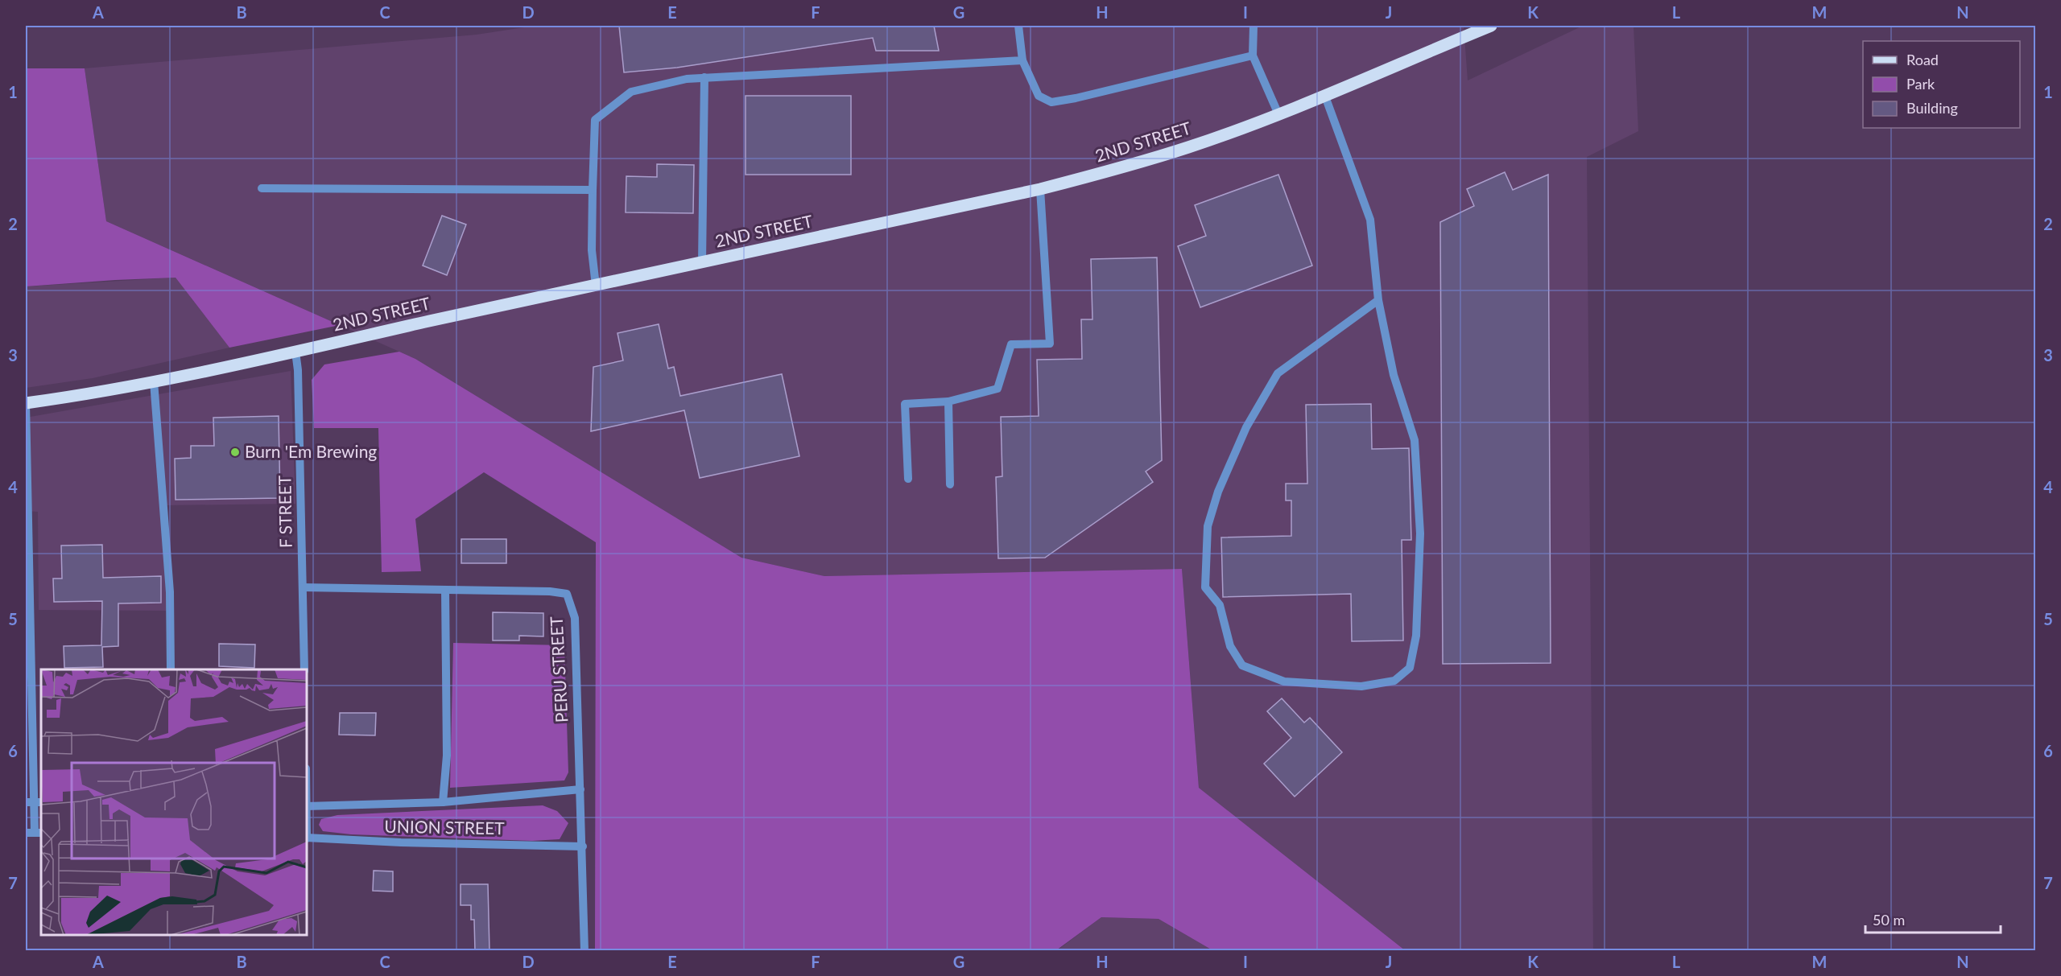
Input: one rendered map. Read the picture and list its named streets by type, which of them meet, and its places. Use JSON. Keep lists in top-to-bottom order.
{
  "streets": {
    "main road": ["2ND STREET"],
    "street": ["F STREET", "PERU STREET", "UNION STREET"]
  },
  "crossings": [
    ["2ND STREET", "F STREET"],
    ["F STREET", "PERU STREET"],
    ["PERU STREET", "UNION STREET"]
  ],
  "places": ["Burn 'Em Brewing"],
  "legend": ["Road", "Park", "Building"],
  "scale_bar": "50 m",
  "grid": {
    "columns": [
      "A",
      "B",
      "C",
      "D",
      "E",
      "F",
      "G",
      "H",
      "I",
      "J",
      "K",
      "L",
      "M",
      "N"
    ],
    "rows": [
      "1",
      "2",
      "3",
      "4",
      "5",
      "6",
      "7"
    ]
  }
}
